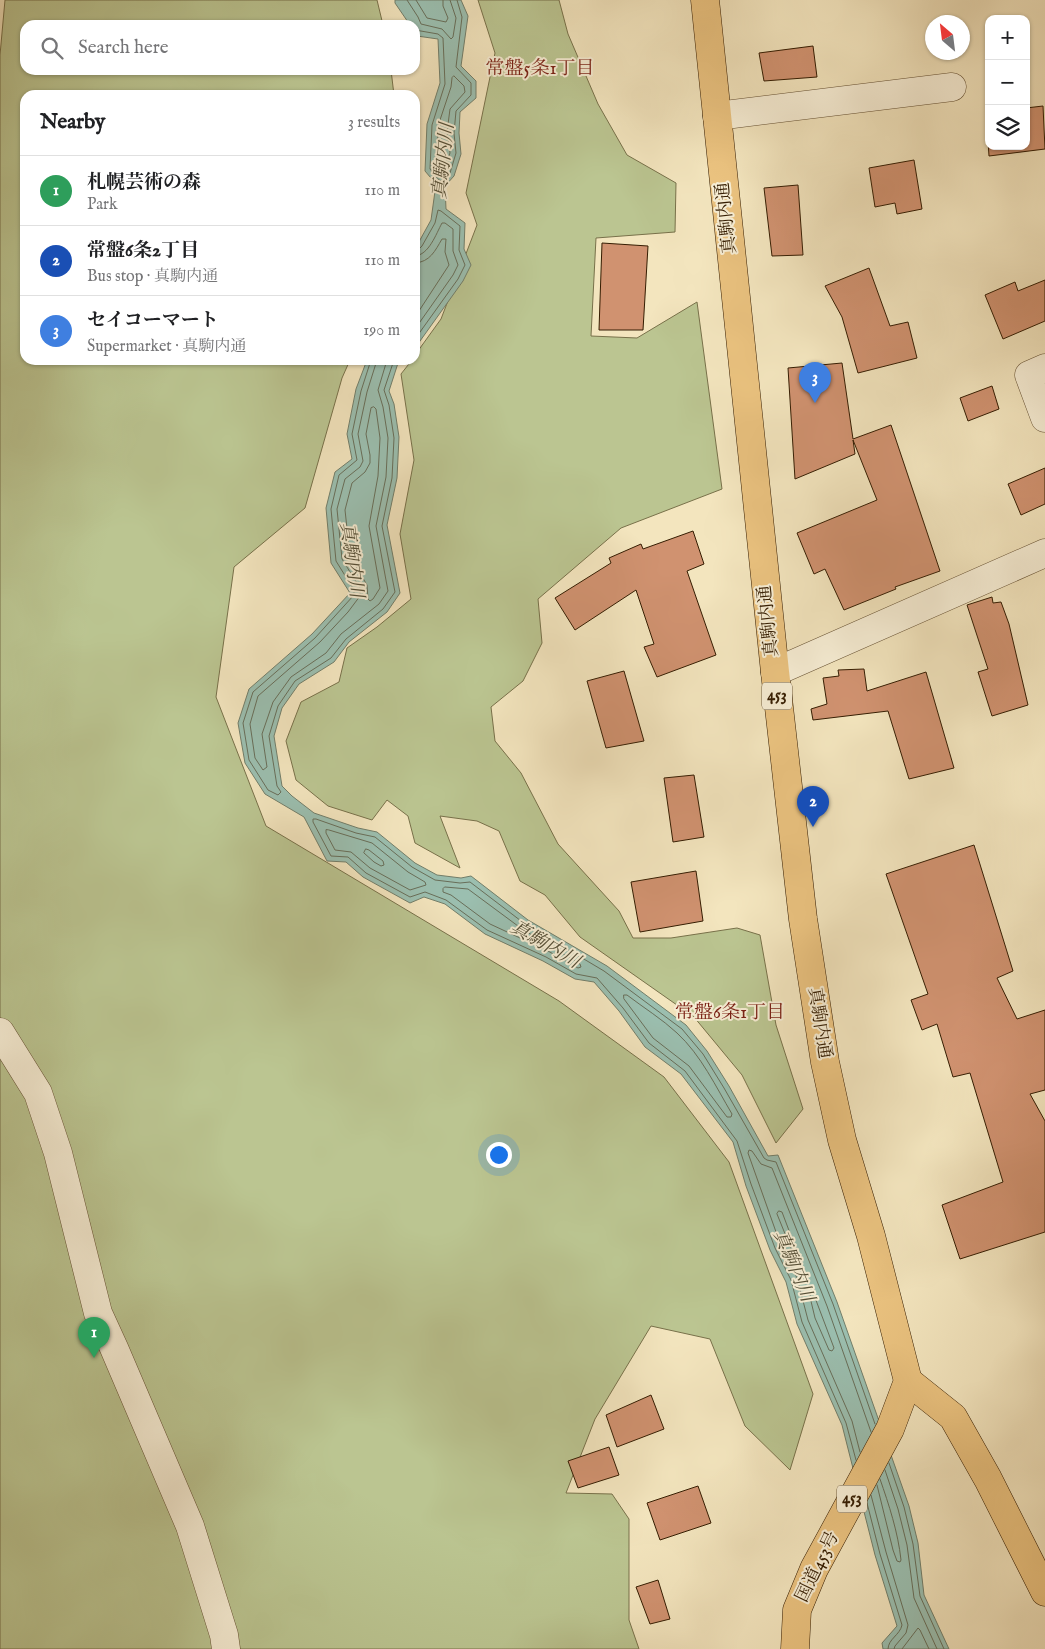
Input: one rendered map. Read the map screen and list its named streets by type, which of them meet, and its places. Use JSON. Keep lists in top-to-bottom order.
{
  "streets": {
    "main road": ["真駒内通", "453", "国道453号"]
  },
  "crossings": [
    ["真駒内通", "国道453号"]
  ],
  "districts": ["常盤5条1丁目", "常盤6条1丁目"],
  "water": ["真駒内川"],
  "north": "top left",
  "page": {
    "map_buttons": ["+", "−"],
    "search": "Search here",
    "heading": ["Nearby", "3 results"],
    "list": [
      {
        "mark": "1",
        "name": "札幌芸術の森",
        "note": "Park",
        "value": "110 m"
      },
      {
        "mark": "2",
        "name": "常盤6条2丁目",
        "note": "Bus stop · 真駒内通",
        "value": "110 m"
      },
      {
        "mark": "3",
        "name": "セイコーマート",
        "note": "Supermarket · 真駒内通",
        "value": "190 m"
      }
    ],
    "pins": ["3", "2", "1"]
  }
}
